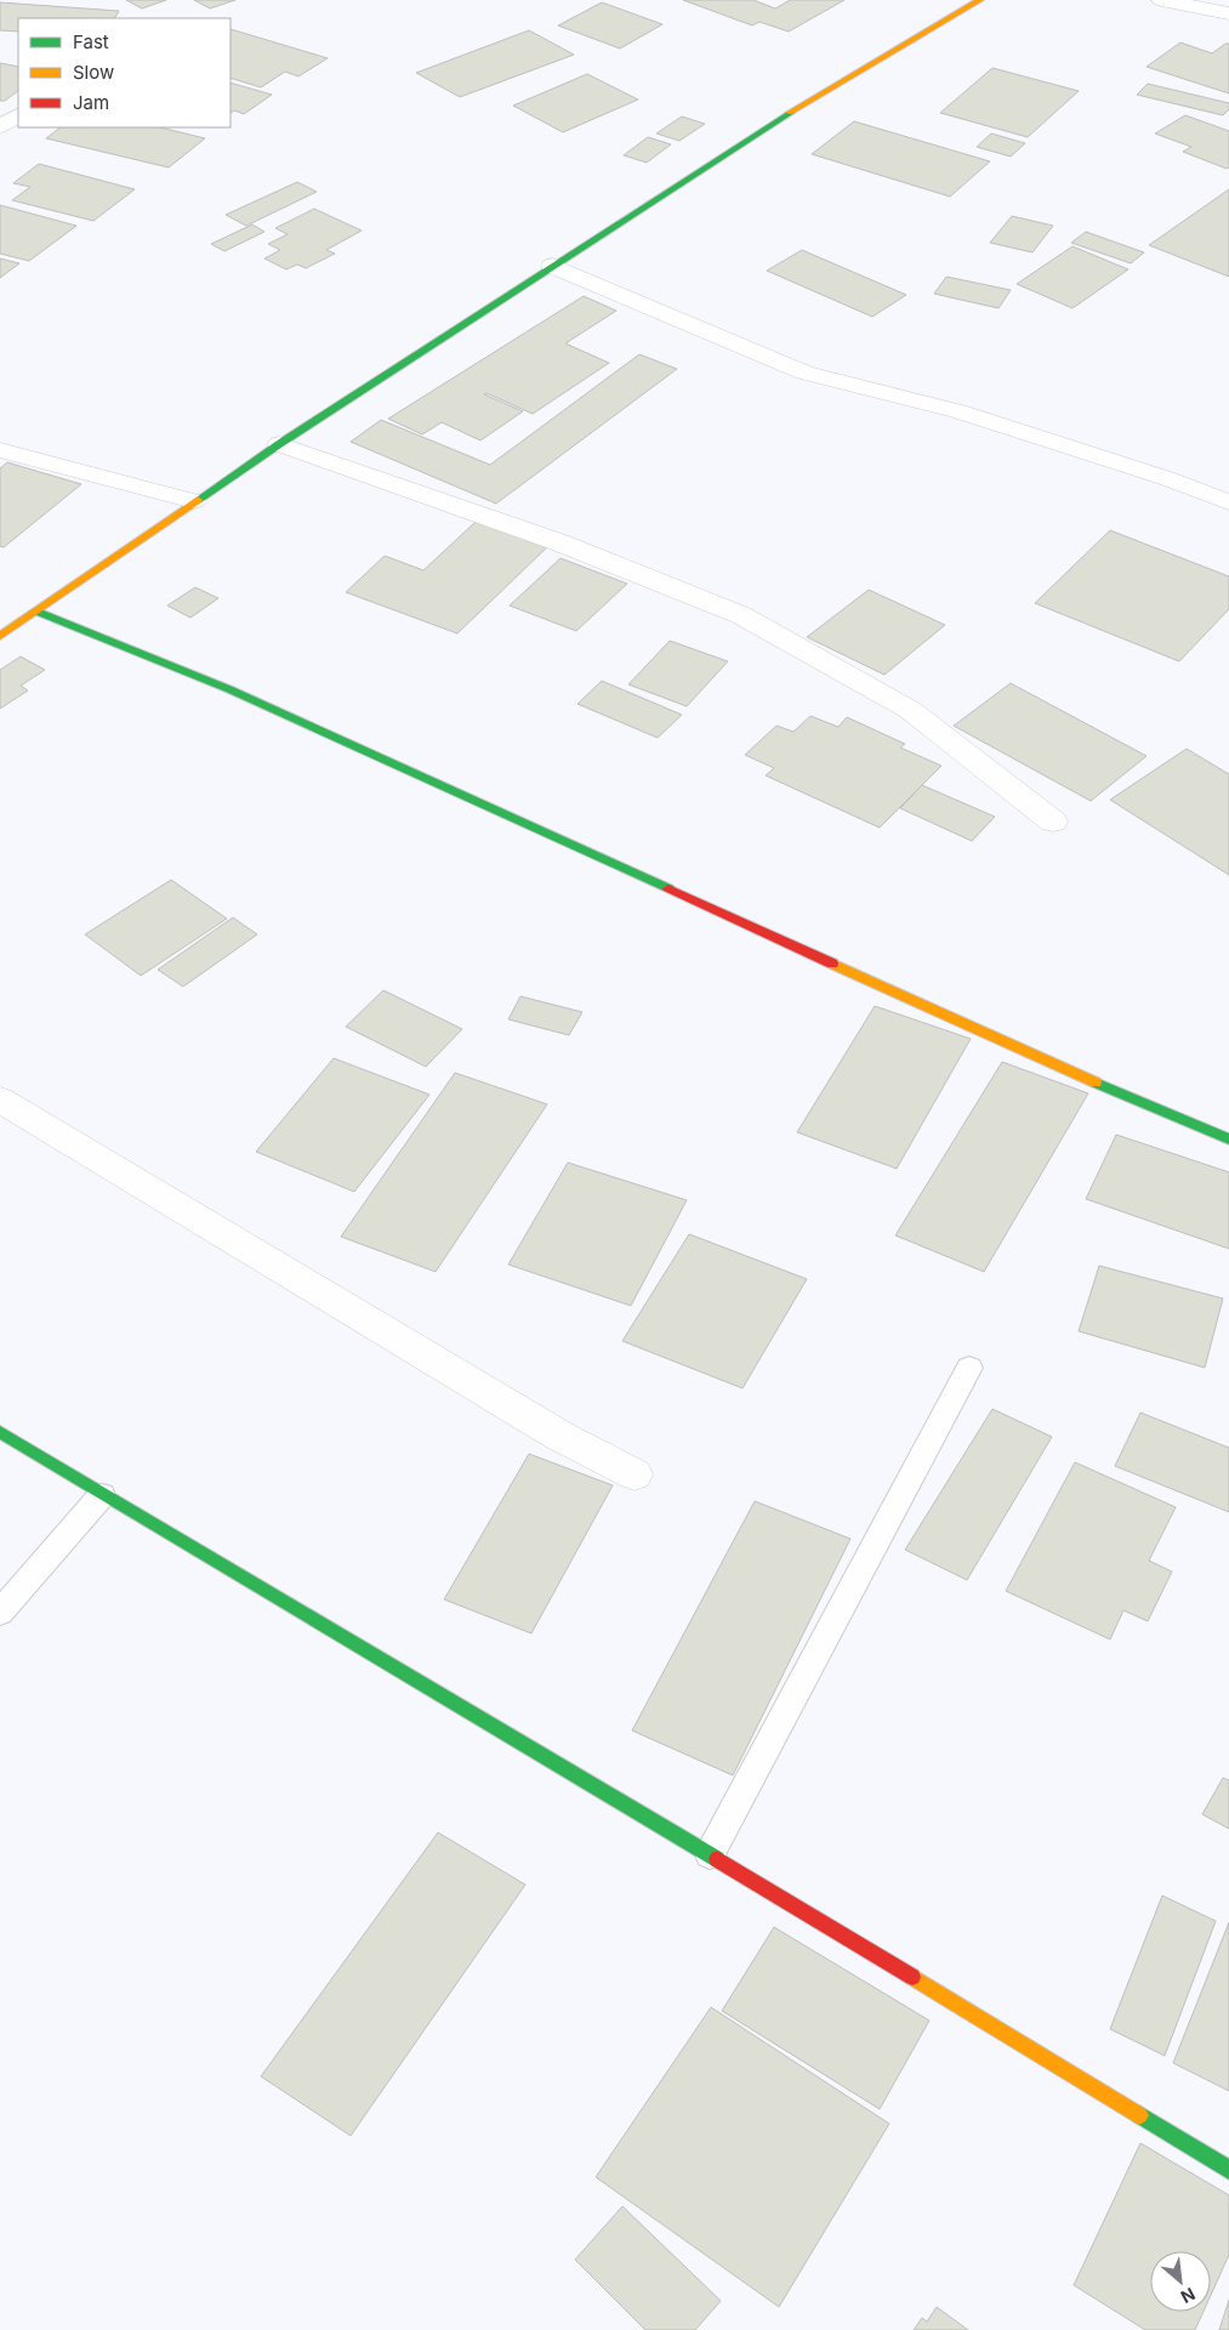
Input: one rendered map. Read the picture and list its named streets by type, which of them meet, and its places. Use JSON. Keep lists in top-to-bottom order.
{
  "legend": ["Fast", "Slow", "Jam"],
  "north": "bottom right"
}
